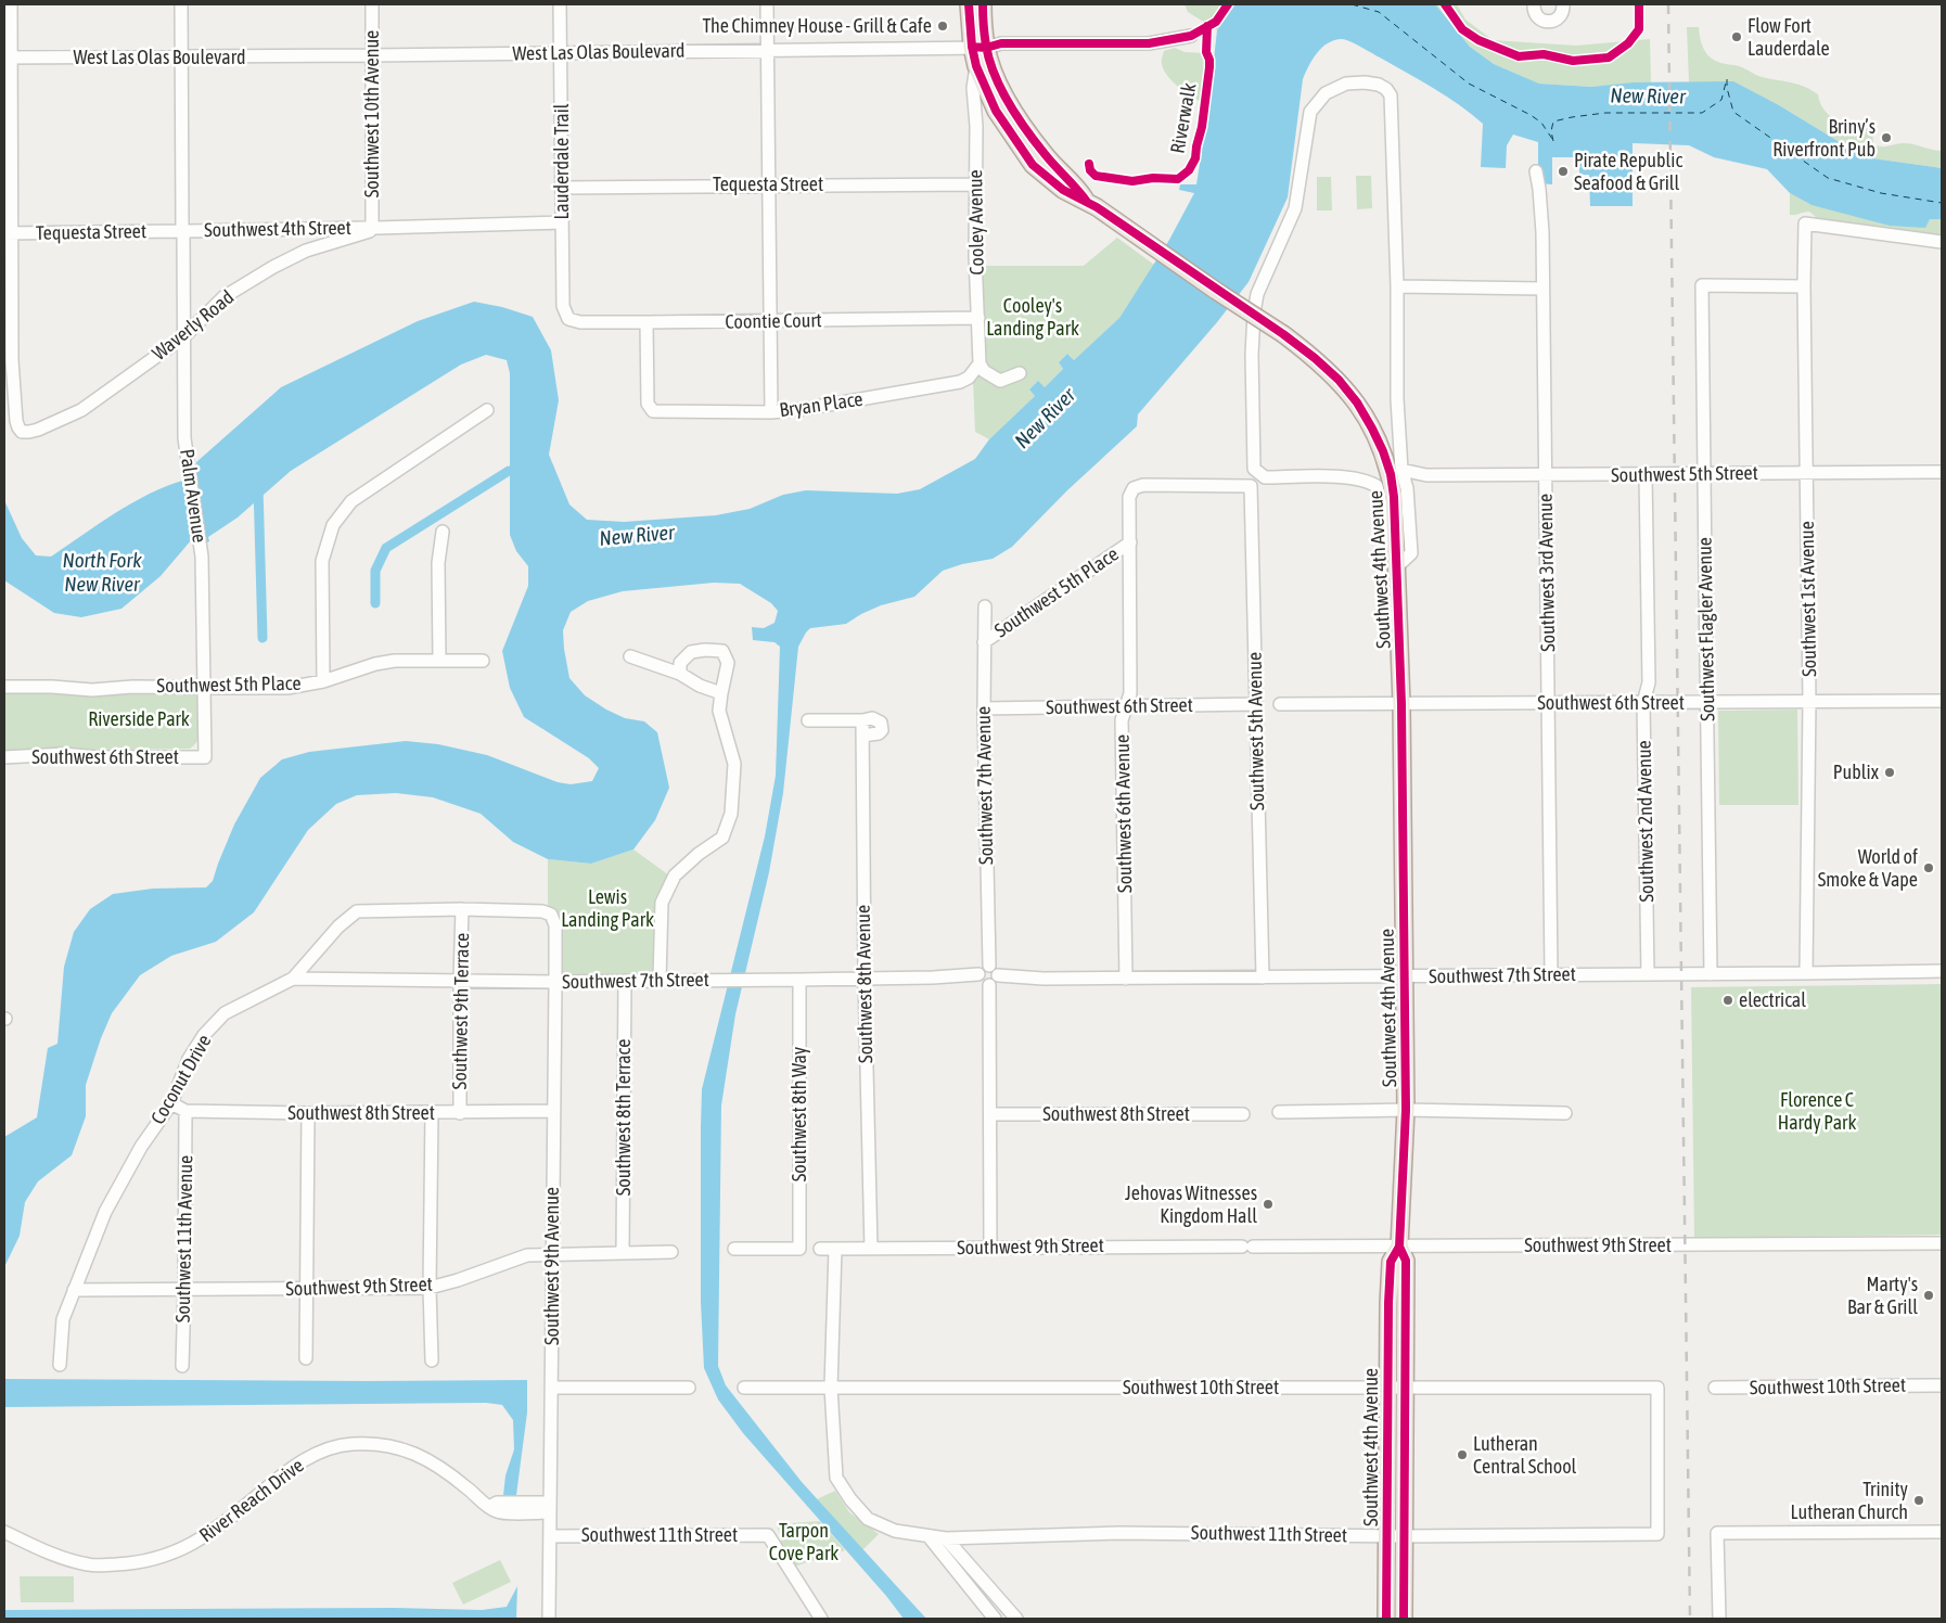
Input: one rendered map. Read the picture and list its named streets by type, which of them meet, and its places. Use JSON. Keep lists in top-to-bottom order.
{
  "streets": {
    "main road": ["Southwest 4th Avenue"],
    "street": [
      "West Las Olas Boulevard",
      "Southwest 10th Avenue",
      "Lauderdale Trail",
      "Tequesta Street",
      "Cooley Avenue",
      "Southwest 4th Street",
      "Coontie Court",
      "Waverly Road",
      "Bryan Place",
      "Southwest 5th Street",
      "Palm Avenue",
      "Southwest 3rd Avenue",
      "Southwest 5th Place",
      "Southwest 1st Avenue",
      "Southwest Flagler Avenue",
      "Southwest 6th Street",
      "Southwest 5th Avenue",
      "Southwest 7th Avenue",
      "Southwest 6th Avenue",
      "Southwest 2nd Avenue",
      "Southwest 7th Street",
      "Southwest 8th Avenue",
      "Southwest 9th Terrace",
      "Coconut Drive",
      "Southwest 8th Street",
      "Southwest 8th Way",
      "Southwest 8th Terrace",
      "Southwest 11th Avenue",
      "Southwest 9th Street",
      "Southwest 9th Avenue",
      "Southwest 10th Street",
      "River Reach Drive",
      "Southwest 11th Street"
    ],
    "cycle path": ["Riverwalk"]
  },
  "crossings": [
    ["West Las Olas Boulevard", "Southwest 10th Avenue"],
    ["West Las Olas Boulevard", "Lauderdale Trail"],
    ["West Las Olas Boulevard", "Palm Avenue"],
    ["West Las Olas Boulevard", "Southwest 4th Avenue"],
    ["Southwest 10th Avenue", "Southwest 4th Street"],
    ["Southwest 10th Avenue", "Waverly Road"],
    ["Lauderdale Trail", "Tequesta Street"],
    ["Lauderdale Trail", "Coontie Court"],
    ["Tequesta Street", "Cooley Avenue"],
    ["Tequesta Street", "Southwest 4th Street"],
    ["Tequesta Street", "Palm Avenue"],
    ["Cooley Avenue", "Coontie Court"],
    ["Cooley Avenue", "Bryan Place"],
    ["Cooley Avenue", "Southwest 4th Avenue"],
    ["Southwest 4th Street", "Waverly Road"],
    ["Southwest 4th Street", "Palm Avenue"],
    ["Coontie Court", "Bryan Place"],
    ["Waverly Road", "Palm Avenue"],
    ["Southwest 5th Street", "Southwest 4th Avenue"],
    ["Southwest 5th Street", "Southwest 3rd Avenue"],
    ["Southwest 5th Street", "Southwest 1st Avenue"],
    ["Southwest 5th Street", "Southwest Flagler Avenue"],
    ["Southwest 5th Street", "Southwest 2nd Avenue"],
    ["Palm Avenue", "Southwest 5th Place"],
    ["Palm Avenue", "Southwest 6th Street"],
    ["Southwest 4th Avenue", "Southwest 6th Street"],
    ["Southwest 4th Avenue", "Southwest 7th Street"],
    ["Southwest 4th Avenue", "Southwest 9th Street"],
    ["Southwest 4th Avenue", "Southwest 10th Street"],
    ["Southwest 4th Avenue", "Southwest 11th Street"],
    ["Southwest 3rd Avenue", "Southwest 6th Street"],
    ["Southwest 3rd Avenue", "Southwest 7th Street"],
    ["Southwest 5th Place", "Southwest 7th Avenue"],
    ["Southwest 5th Place", "Southwest 6th Avenue"],
    ["Southwest 1st Avenue", "Southwest Flagler Avenue"],
    ["Southwest 1st Avenue", "Southwest 6th Street"],
    ["Southwest 1st Avenue", "Southwest 7th Street"],
    ["Southwest Flagler Avenue", "Southwest 6th Street"],
    ["Southwest Flagler Avenue", "Southwest 7th Street"],
    ["Southwest 6th Street", "Southwest 5th Avenue"],
    ["Southwest 6th Street", "Southwest 7th Avenue"],
    ["Southwest 6th Street", "Southwest 6th Avenue"],
    ["Southwest 6th Street", "Southwest 2nd Avenue"],
    ["Southwest 5th Avenue", "Southwest 6th Avenue"],
    ["Southwest 5th Avenue", "Southwest 7th Street"],
    ["Southwest 7th Avenue", "Southwest 7th Street"],
    ["Southwest 6th Avenue", "Southwest 7th Street"],
    ["Southwest 2nd Avenue", "Southwest 7th Street"],
    ["Southwest 7th Street", "Southwest 8th Avenue"],
    ["Southwest 7th Street", "Southwest 9th Terrace"],
    ["Southwest 7th Street", "Coconut Drive"],
    ["Southwest 7th Street", "Southwest 8th Way"],
    ["Southwest 7th Street", "Southwest 8th Terrace"],
    ["Southwest 7th Street", "Southwest 9th Avenue"],
    ["Southwest 8th Avenue", "Southwest 9th Street"],
    ["Southwest 9th Terrace", "Coconut Drive"],
    ["Southwest 9th Terrace", "Southwest 8th Street"],
    ["Southwest 9th Terrace", "Southwest 9th Street"],
    ["Coconut Drive", "Southwest 8th Street"],
    ["Coconut Drive", "Southwest 9th Street"],
    ["Coconut Drive", "Southwest 9th Avenue"],
    ["Southwest 8th Street", "Southwest 11th Avenue"],
    ["Southwest 8th Street", "Southwest 9th Avenue"],
    ["Southwest 8th Terrace", "Southwest 9th Street"],
    ["Southwest 11th Avenue", "Southwest 9th Street"],
    ["Southwest 9th Street", "Southwest 9th Avenue"],
    ["Southwest 9th Avenue", "River Reach Drive"],
    ["Southwest 9th Avenue", "Southwest 11th Street"],
    ["Southwest 10th Street", "Southwest 11th Street"]
  ],
  "water": ["New River", "North Fork New River"],
  "parks": [
    "Cooley's Landing Park",
    "Riverside Park",
    "Lewis Landing Park",
    "Florence C Hardy Park",
    "Tarpon Cove Park"
  ],
  "places": [
    "The Chimney House - Grill & Cafe",
    "Flow Fort Lauderdale",
    "Briny’s Riverfront Pub",
    "Pirate Republic Seafood & Grill",
    "Publix",
    "World of Smoke & Vape",
    "electrical",
    "Jehovas Witnesses Kingdom Hall",
    "Marty's Bar & Grill",
    "Lutheran Central School",
    "Trinity Lutheran Church"
  ]
}
